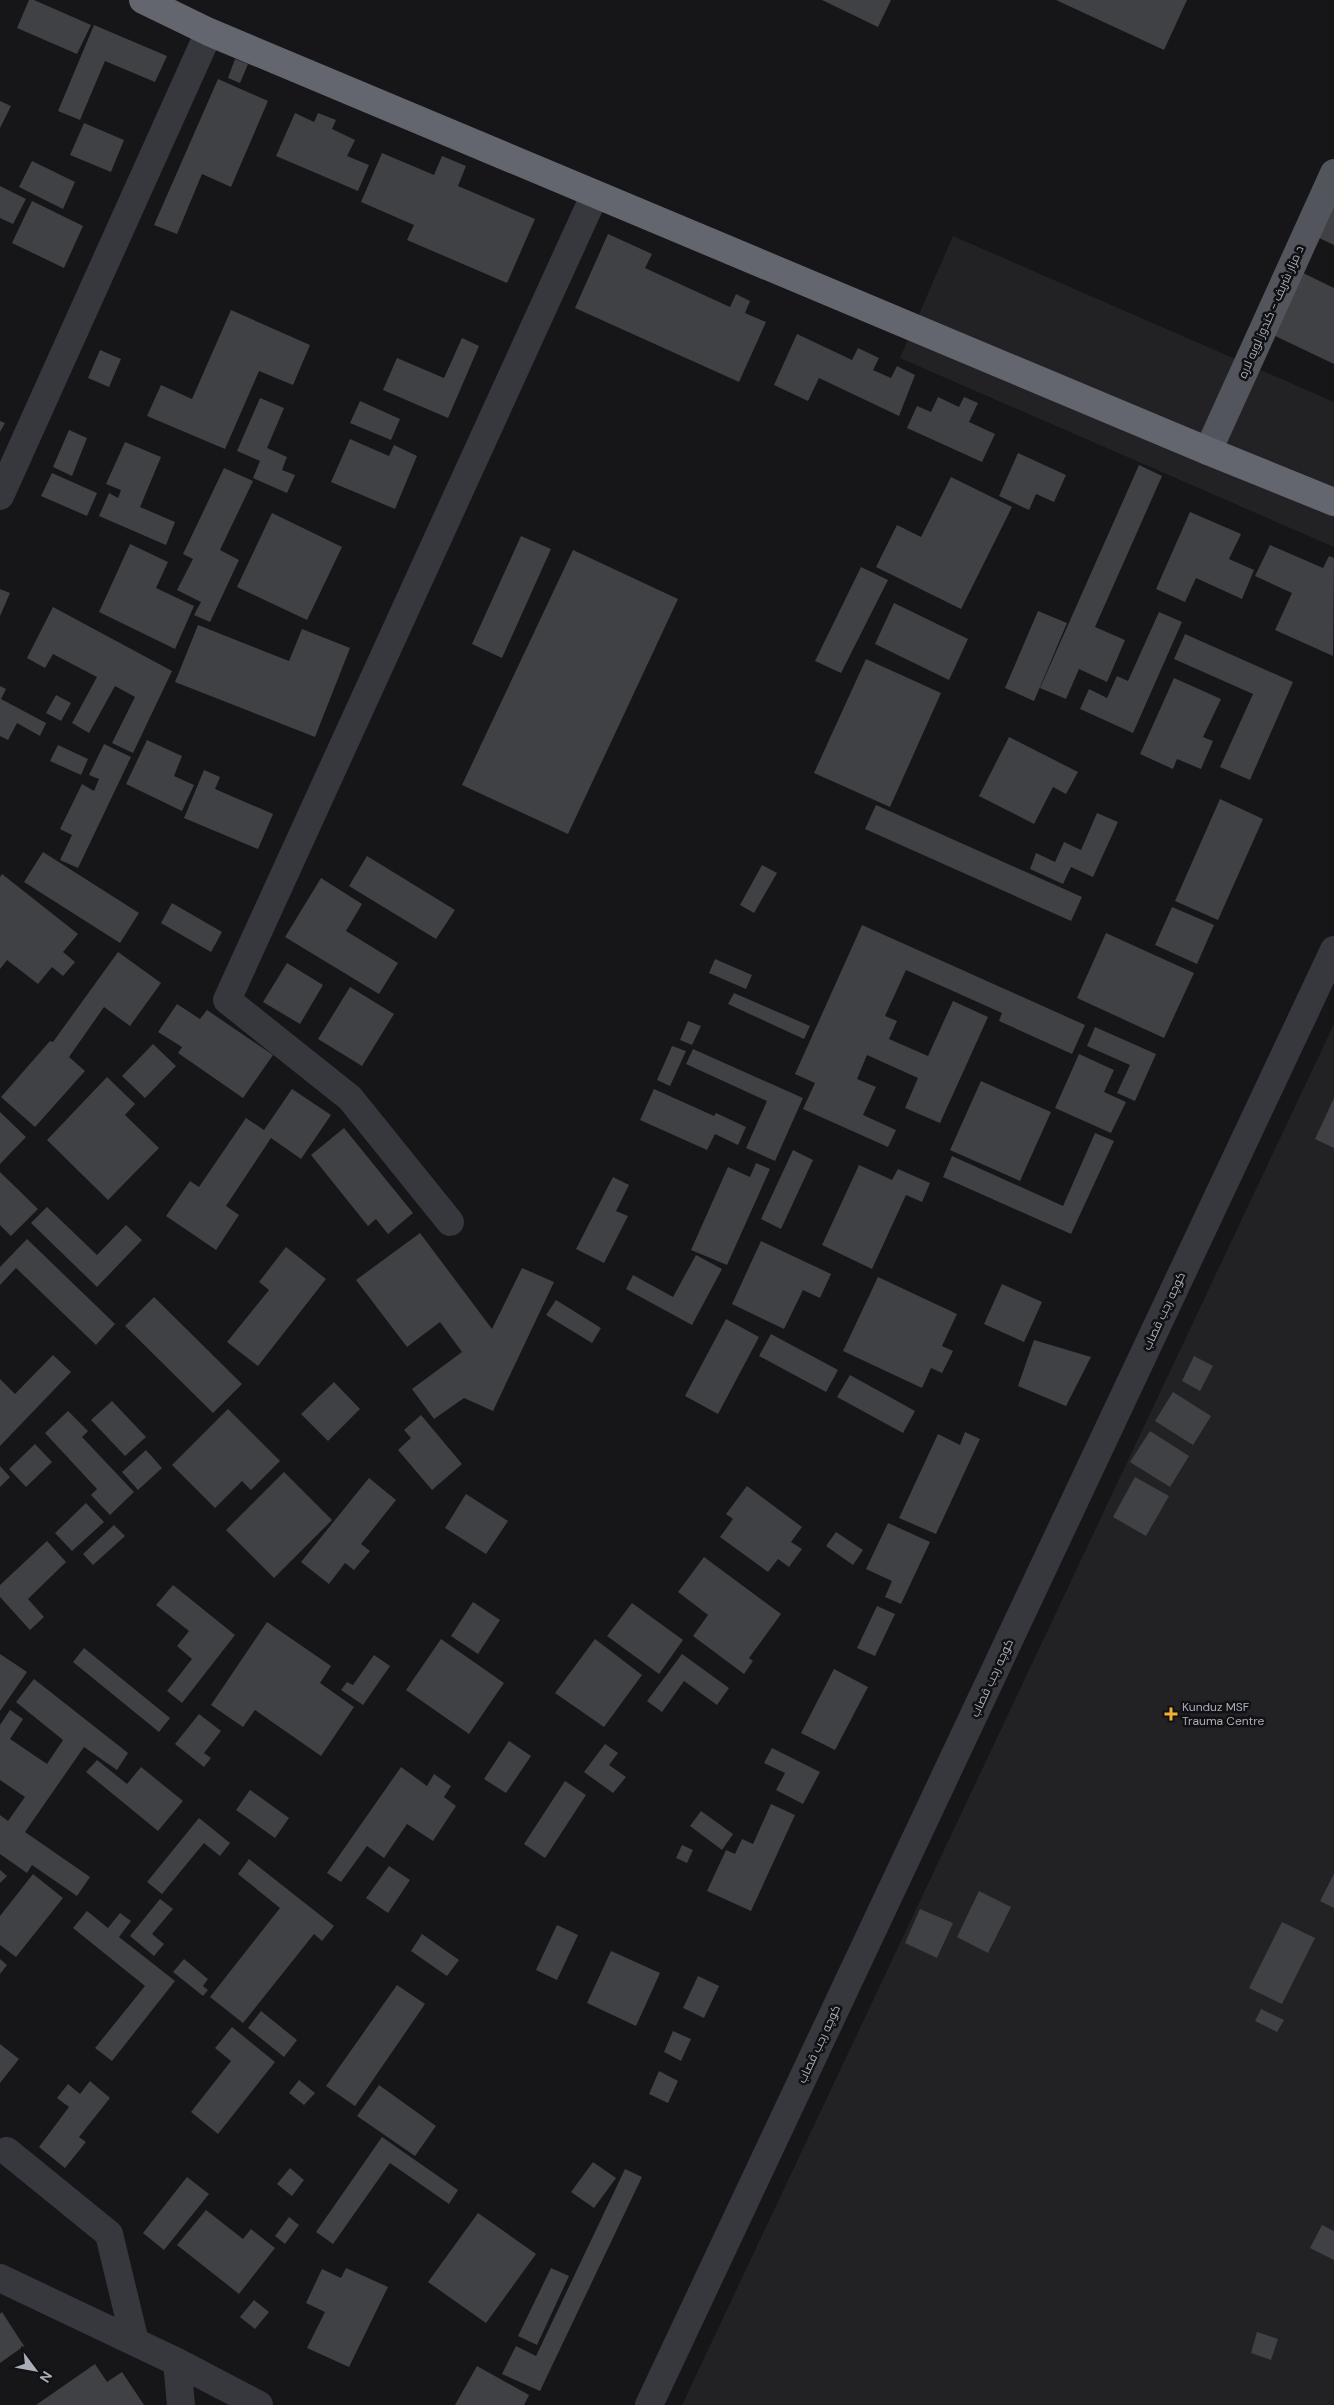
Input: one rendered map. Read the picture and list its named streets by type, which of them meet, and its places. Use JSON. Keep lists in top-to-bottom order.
{
  "streets": {
    "main road": ["د مزار شریف - کندوز لویه لاره"],
    "street": ["کوچه رجب قصاب"]
  },
  "places": {
    "health": ["Kunduz MSF Trauma Centre"]
  },
  "north": "bottom right"
}
